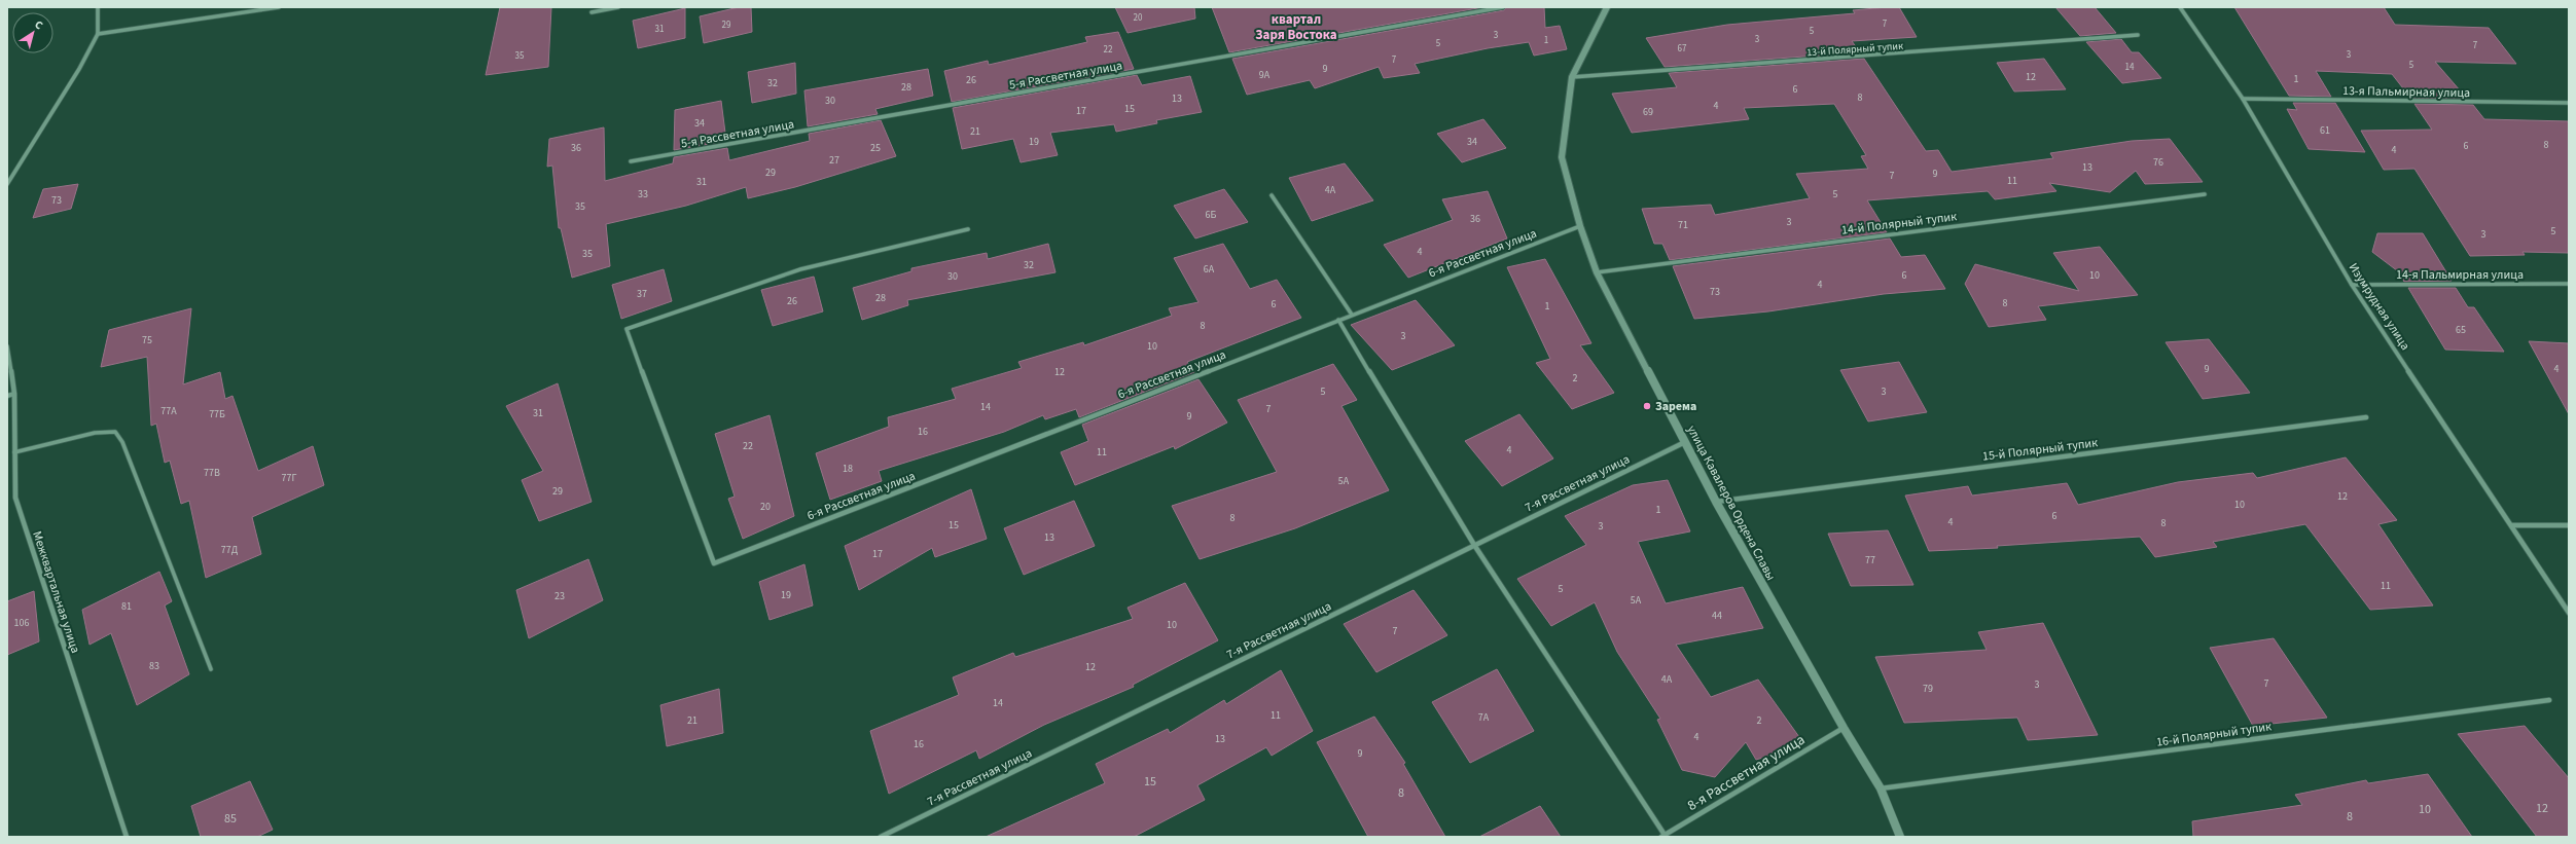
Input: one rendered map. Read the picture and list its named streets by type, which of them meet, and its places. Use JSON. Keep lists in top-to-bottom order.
{
  "streets": {
    "street": [
      "13-й Полярный тупик",
      "5-я Рассветная улица",
      "13-я Пальмирная улица",
      "14-й Полярный тупик",
      "6-я Рассветная улица",
      "14-я Пальмирная улица",
      "Изумрудная улица",
      "15-й Полярный тупик",
      "7-я Рассветная улица",
      "улица Кавалеров Ордена Славы",
      "Межквартальная улица",
      "16-й Полярный тупик",
      "8-я Рассветная улица"
    ]
  },
  "crossings": [
    ["13-й Полярный тупик", "улица Кавалеров Ордена Славы"],
    ["13-я Пальмирная улица", "Изумрудная улица"],
    ["14-й Полярный тупик", "улица Кавалеров Ордена Славы"],
    ["6-я Рассветная улица", "улица Кавалеров Ордена Славы"],
    ["14-я Пальмирная улица", "Изумрудная улица"],
    ["15-й Полярный тупик", "улица Кавалеров Ордена Славы"],
    ["7-я Рассветная улица", "улица Кавалеров Ордена Славы"],
    ["улица Кавалеров Ордена Славы", "16-й Полярный тупик"],
    ["улица Кавалеров Ордена Славы", "8-я Рассветная улица"]
  ],
  "districts": ["квартал Заря Востока"],
  "places": ["Зарема"],
  "house_numbers": [
    "20",
    "7",
    "29",
    "31",
    "5",
    "3",
    "3",
    "1",
    "5",
    "7",
    "67",
    "22",
    "3",
    "35",
    "7",
    "5",
    "14",
    "9",
    "9А",
    "12",
    "1",
    "26",
    "32",
    "28",
    "6",
    "8",
    "13",
    "30",
    "4",
    "15",
    "17",
    "69",
    "34",
    "61",
    "21",
    "19",
    "34",
    "8",
    "6",
    "36",
    "25",
    "4",
    "27",
    "76",
    "13",
    "29",
    "9",
    "7",
    "11",
    "31",
    "4А",
    "33",
    "5",
    "73",
    "35",
    "6Б",
    "36",
    "3",
    "71",
    "5",
    "3",
    "4",
    "35",
    "32",
    "6А",
    "6",
    "10",
    "30",
    "4",
    "73",
    "37",
    "28",
    "26",
    "8",
    "6",
    "1",
    "8",
    "65",
    "3",
    "75",
    "10",
    "9",
    "4",
    "12",
    "2",
    "5",
    "3",
    "14",
    "7",
    "77А",
    "31",
    "77Б",
    "9",
    "16",
    "22",
    "4",
    "11",
    "18",
    "77В",
    "77Г",
    "5А",
    "29",
    "12",
    "10",
    "20",
    "1",
    "6",
    "8",
    "4",
    "8",
    "15",
    "3",
    "13",
    "77Д",
    "17",
    "77",
    "11",
    "5",
    "19",
    "23",
    "5А",
    "81",
    "44",
    "106",
    "10",
    "7",
    "83",
    "12",
    "4А",
    "7",
    "3",
    "79",
    "14",
    "11",
    "7А",
    "21",
    "2",
    "4",
    "13",
    "16",
    "9",
    "15",
    "8",
    "12",
    "10",
    "8",
    "85"
  ],
  "north": "top right"
}
